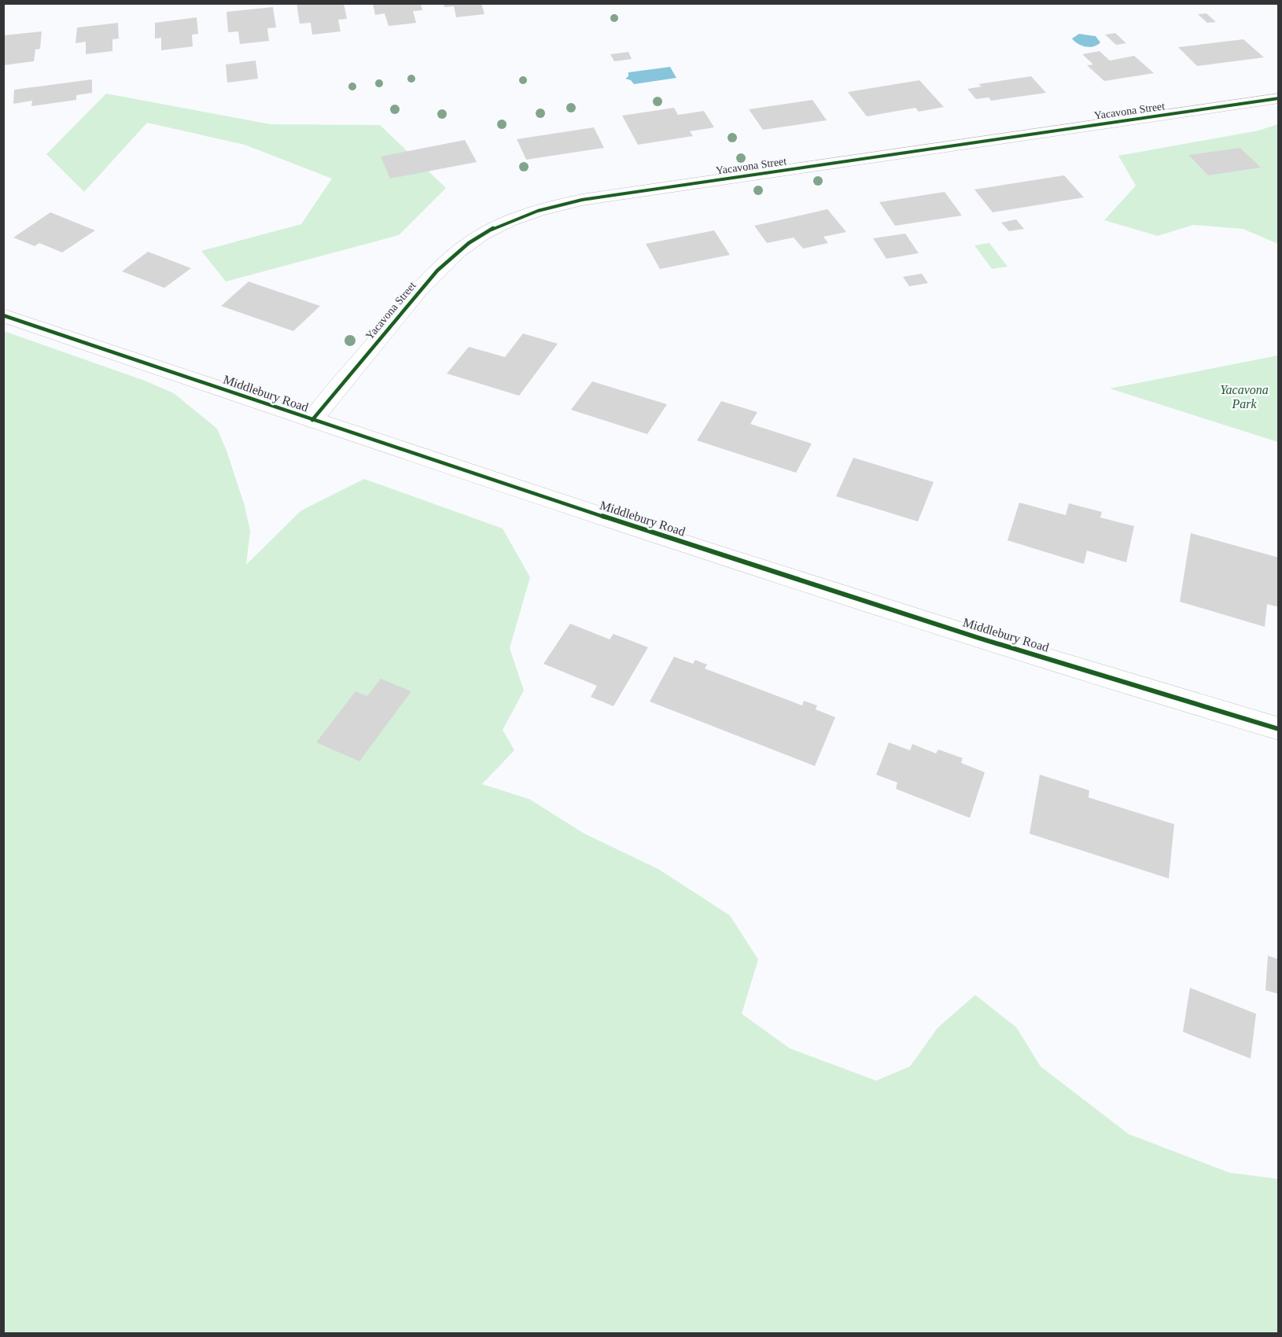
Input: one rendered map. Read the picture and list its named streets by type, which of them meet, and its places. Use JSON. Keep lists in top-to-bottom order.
{
  "streets": {
    "street": ["Yacavona Street", "Middlebury Road"]
  },
  "crossings": [
    ["Yacavona Street", "Middlebury Road"]
  ],
  "parks": ["Yacavona Park"]
}
